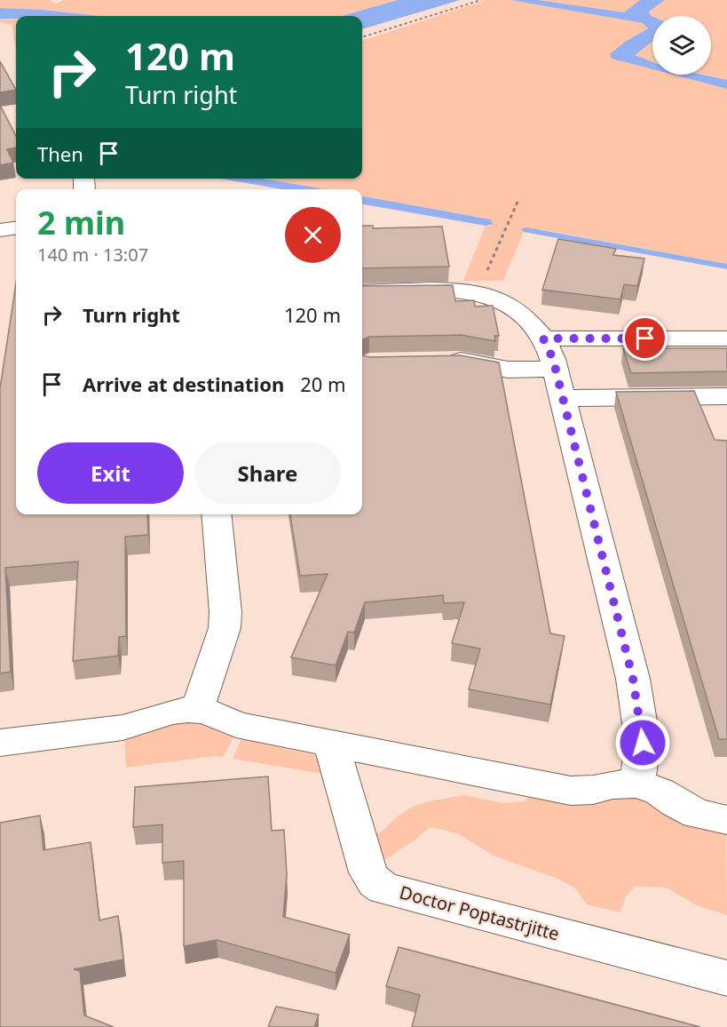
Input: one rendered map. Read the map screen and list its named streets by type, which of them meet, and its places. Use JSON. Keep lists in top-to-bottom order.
{
  "streets": {
    "street": ["Doctor Poptastrjitte"]
  },
  "page": {
    "turn": ["120 m", "Turn right"],
    "then": "Then",
    "heading": ["2 min", "140 m · 13:07"],
    "list": [
      {
        "name": "Turn right",
        "value": "120 m"
      },
      {
        "name": "Arrive at destination",
        "value": "20 m"
      }
    ],
    "buttons": ["Exit", "Share"]
  }
}
